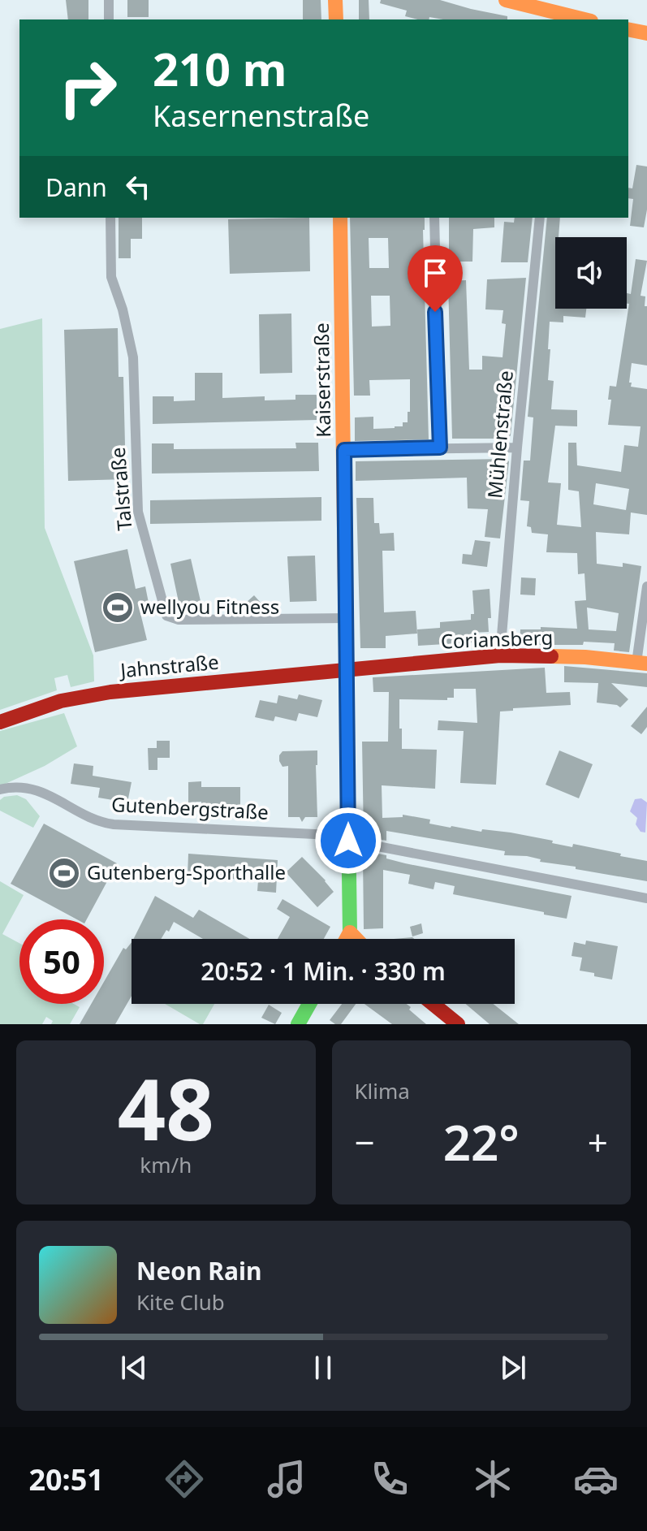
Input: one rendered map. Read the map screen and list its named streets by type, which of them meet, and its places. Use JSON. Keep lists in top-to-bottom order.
{
  "streets": {
    "street": [
      "Kaiserstraße",
      "Mühlenstraße",
      "Talstraße",
      "Coriansberg",
      "Jahnstraße",
      "Gutenbergstraße"
    ]
  },
  "crossings": [
    ["Kaiserstraße", "Talstraße"],
    ["Kaiserstraße", "Coriansberg"],
    ["Kaiserstraße", "Jahnstraße"],
    ["Kaiserstraße", "Gutenbergstraße"],
    ["Mühlenstraße", "Coriansberg"],
    ["Coriansberg", "Jahnstraße"]
  ],
  "places": {
    "sports": ["wellyou Fitness", "Gutenberg-Sporthalle"]
  },
  "page": {
    "turn": ["210 m", "Kasernenstraße"],
    "then": "Dann",
    "limit": "50",
    "trip": "20:52 · 1 Min. · 330 m",
    "tile": [
      ["48", "km/h"],
      "Klima"
    ],
    "heat": ["−", "22°", "+"],
    "song": ["Neon Rain", "Kite Club"],
    "tabs": "20:51"
  }
}
